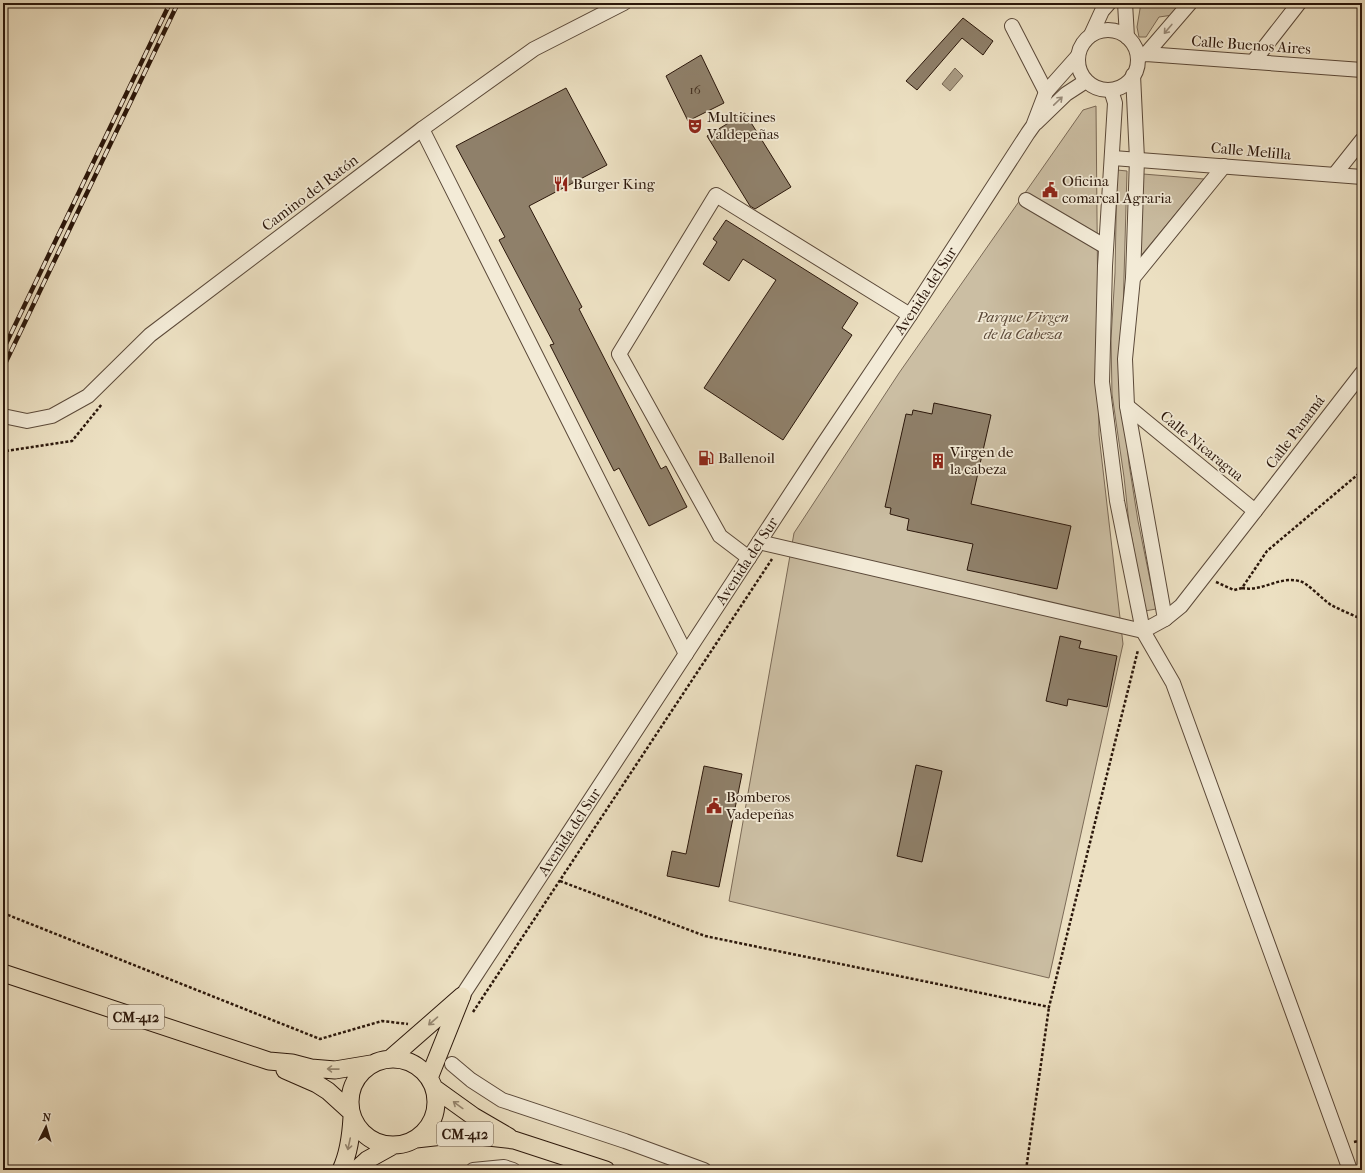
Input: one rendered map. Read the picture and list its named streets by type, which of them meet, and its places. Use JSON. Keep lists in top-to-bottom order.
{
  "streets": {
    "main road": ["Avenida del Sur", "CM-412"],
    "street": [
      "Calle Buenos Aires",
      "Calle Melilla",
      "Camino del Ratón",
      "Calle Panamá",
      "Calle Nicaragua"
    ]
  },
  "crossings": [
    ["Calle Buenos Aires", "Avenida del Sur"],
    ["Avenida del Sur", "CM-412"],
    ["Calle Panamá", "Calle Nicaragua"]
  ],
  "parks": ["Parque Virgen de la Cabeza"],
  "places": {
    "theatre": ["Multicines Valdepeñas"],
    "restaurant": ["Burger King"],
    "public building": ["Oficina comarcal Agraria", "Bomberos Vadepeñas"],
    "fuel station": ["Ballenoil"],
    "building": ["Virgen de la cabeza"]
  },
  "house_numbers": ["16"],
  "north": "top"
}
